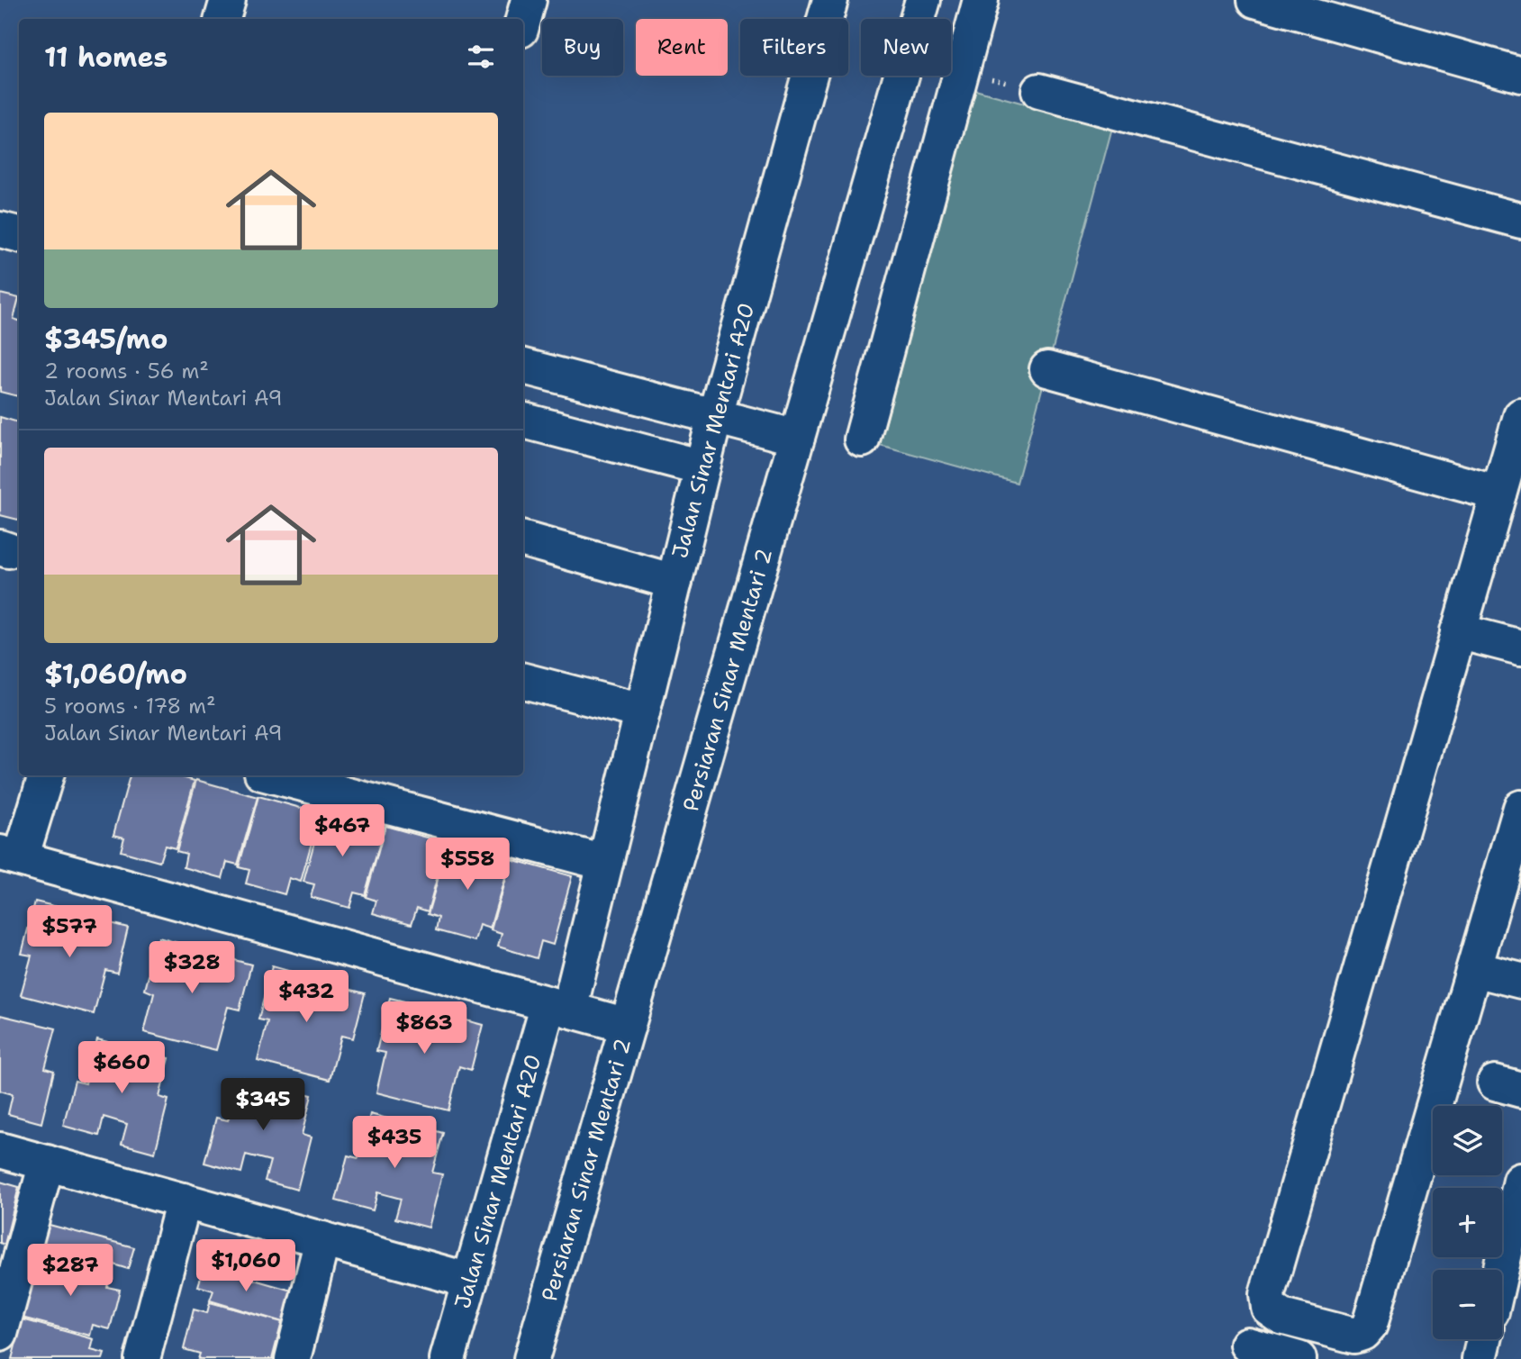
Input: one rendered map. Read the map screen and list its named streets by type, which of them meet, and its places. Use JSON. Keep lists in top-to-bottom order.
{
  "streets": {
    "street": ["Jalan Sinar Mentari A20", "Persiaran Sinar Mentari 2"]
  },
  "page": {
    "chip": [
      "Buy",
      "Rent",
      "Filters",
      "New"
    ],
    "heading": "11 homes",
    "list": [
      {
        "name": "$345/mo",
        "note": "2 rooms · 56 m² · Jalan Sinar Mentari A9"
      },
      {
        "name": "$1,060/mo",
        "note": "5 rooms · 178 m² · Jalan Sinar Mentari A9"
      }
    ],
    "price": [
      "$467",
      "$558",
      "$577",
      "$328",
      "$432",
      "$863",
      "$660",
      "$345",
      "$435",
      "$1,060",
      "$287"
    ],
    "map_buttons": ["+", "−"]
  }
}
